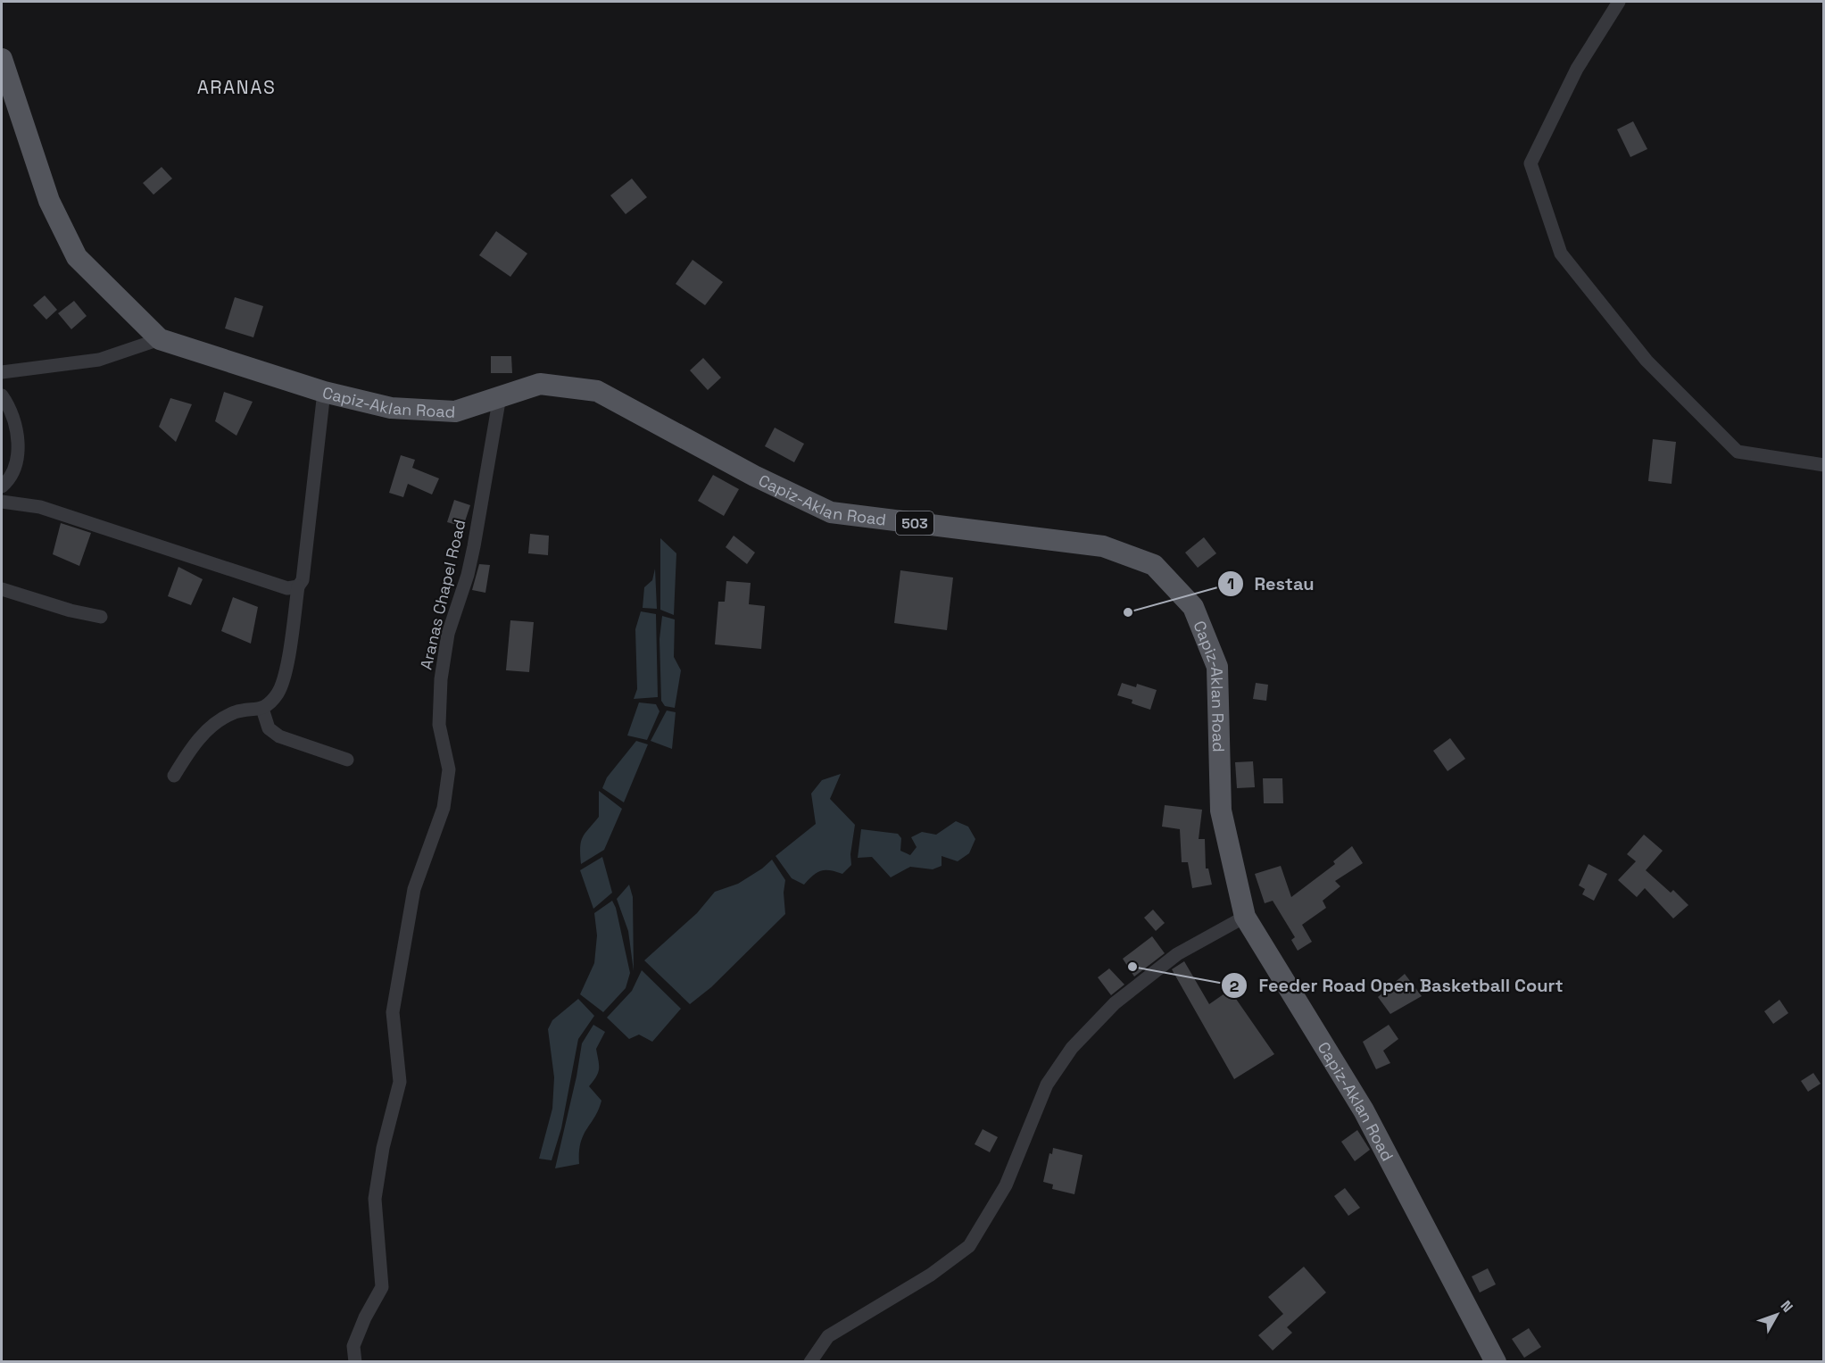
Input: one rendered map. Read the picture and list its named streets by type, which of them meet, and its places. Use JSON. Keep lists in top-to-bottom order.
{
  "streets": {
    "main road": ["Capiz-Aklan Road", "503"],
    "street": ["Aranas Chapel Road"]
  },
  "crossings": [
    ["Capiz-Aklan Road", "Aranas Chapel Road"]
  ],
  "districts": ["ARANAS"],
  "places": ["Restau", "Feeder Road Open Basketball Court"],
  "north": "top right"
}
